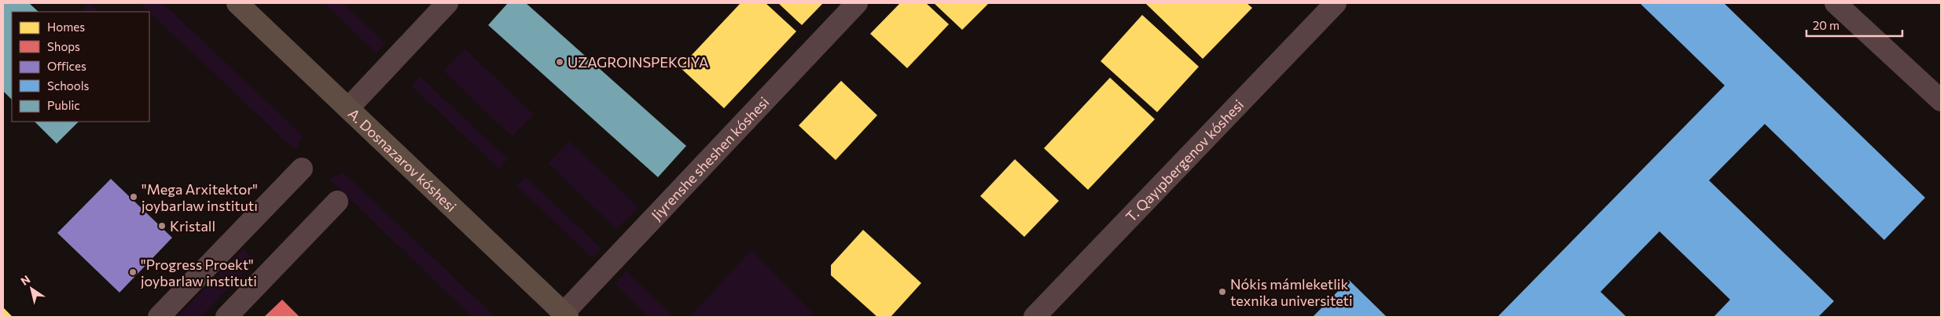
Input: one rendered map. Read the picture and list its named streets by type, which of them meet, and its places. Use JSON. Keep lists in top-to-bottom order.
{
  "streets": {
    "main road": ["A. Dosnazarov kóshesi"],
    "street": ["Jiyrenshe sheshen kóshesi", "T. Qayıpbergenov kóshesi"]
  },
  "crossings": [
    ["Jiyrenshe sheshen kóshesi", "A. Dosnazarov kóshesi"]
  ],
  "places": [
    "UZAGROINSPEKCIYA",
    "\"Mega Arxitektor\" joybarlaw institutı",
    "Kristall",
    "\"Progress Proekt\" joybarlaw instituti",
    "Nókis mámleketlik texnika universiteti"
  ],
  "legend": [
    "Homes",
    "Shops",
    "Offices",
    "Schools",
    "Public"
  ],
  "scale_bar": "20 m",
  "north": "top left"
}
